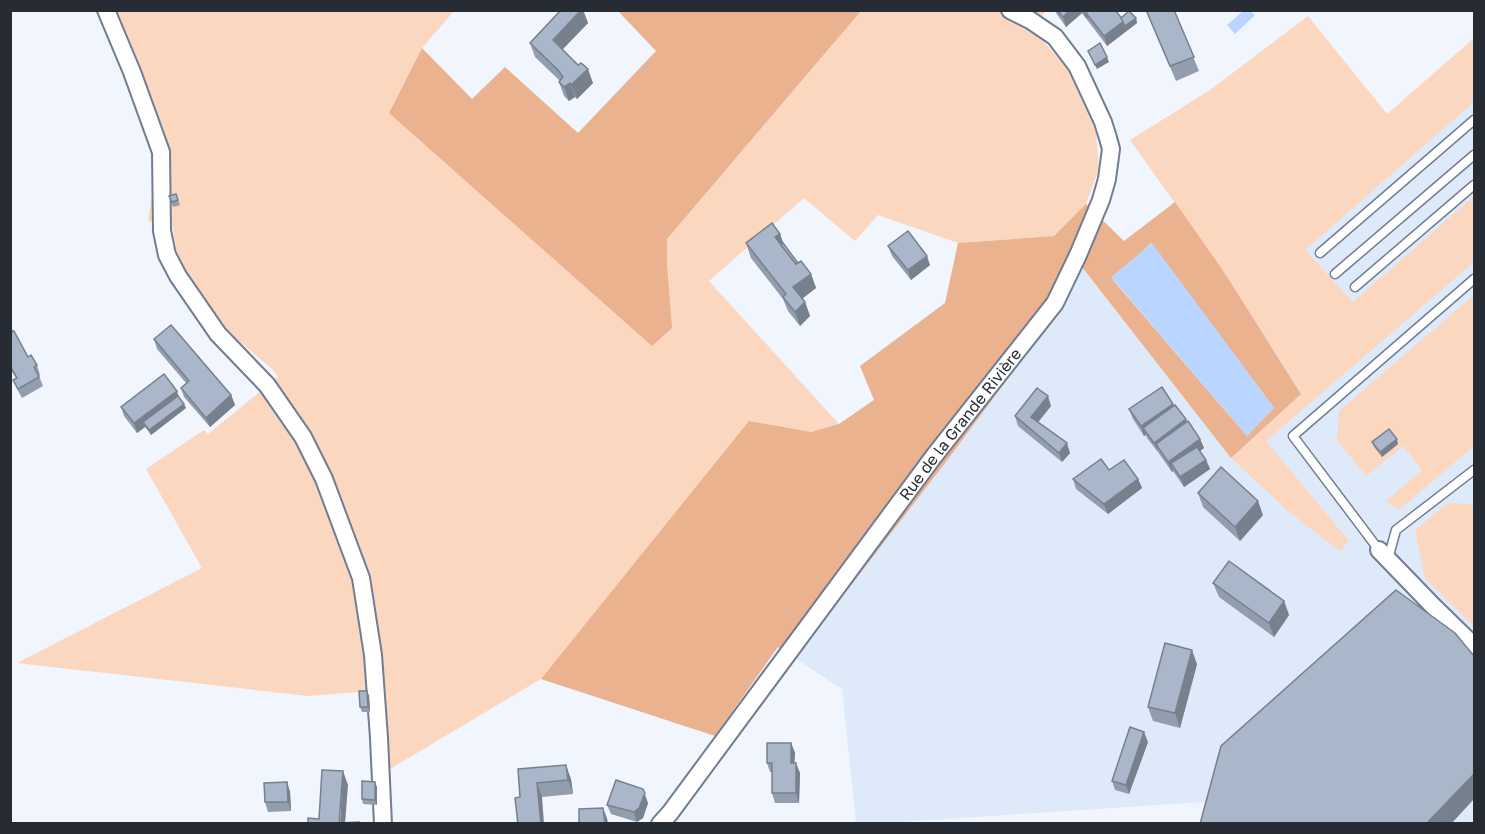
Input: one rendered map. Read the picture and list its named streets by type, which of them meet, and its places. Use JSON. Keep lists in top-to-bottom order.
{
  "streets": {
    "street": ["Rue de la Grande Rivière"]
  }
}
